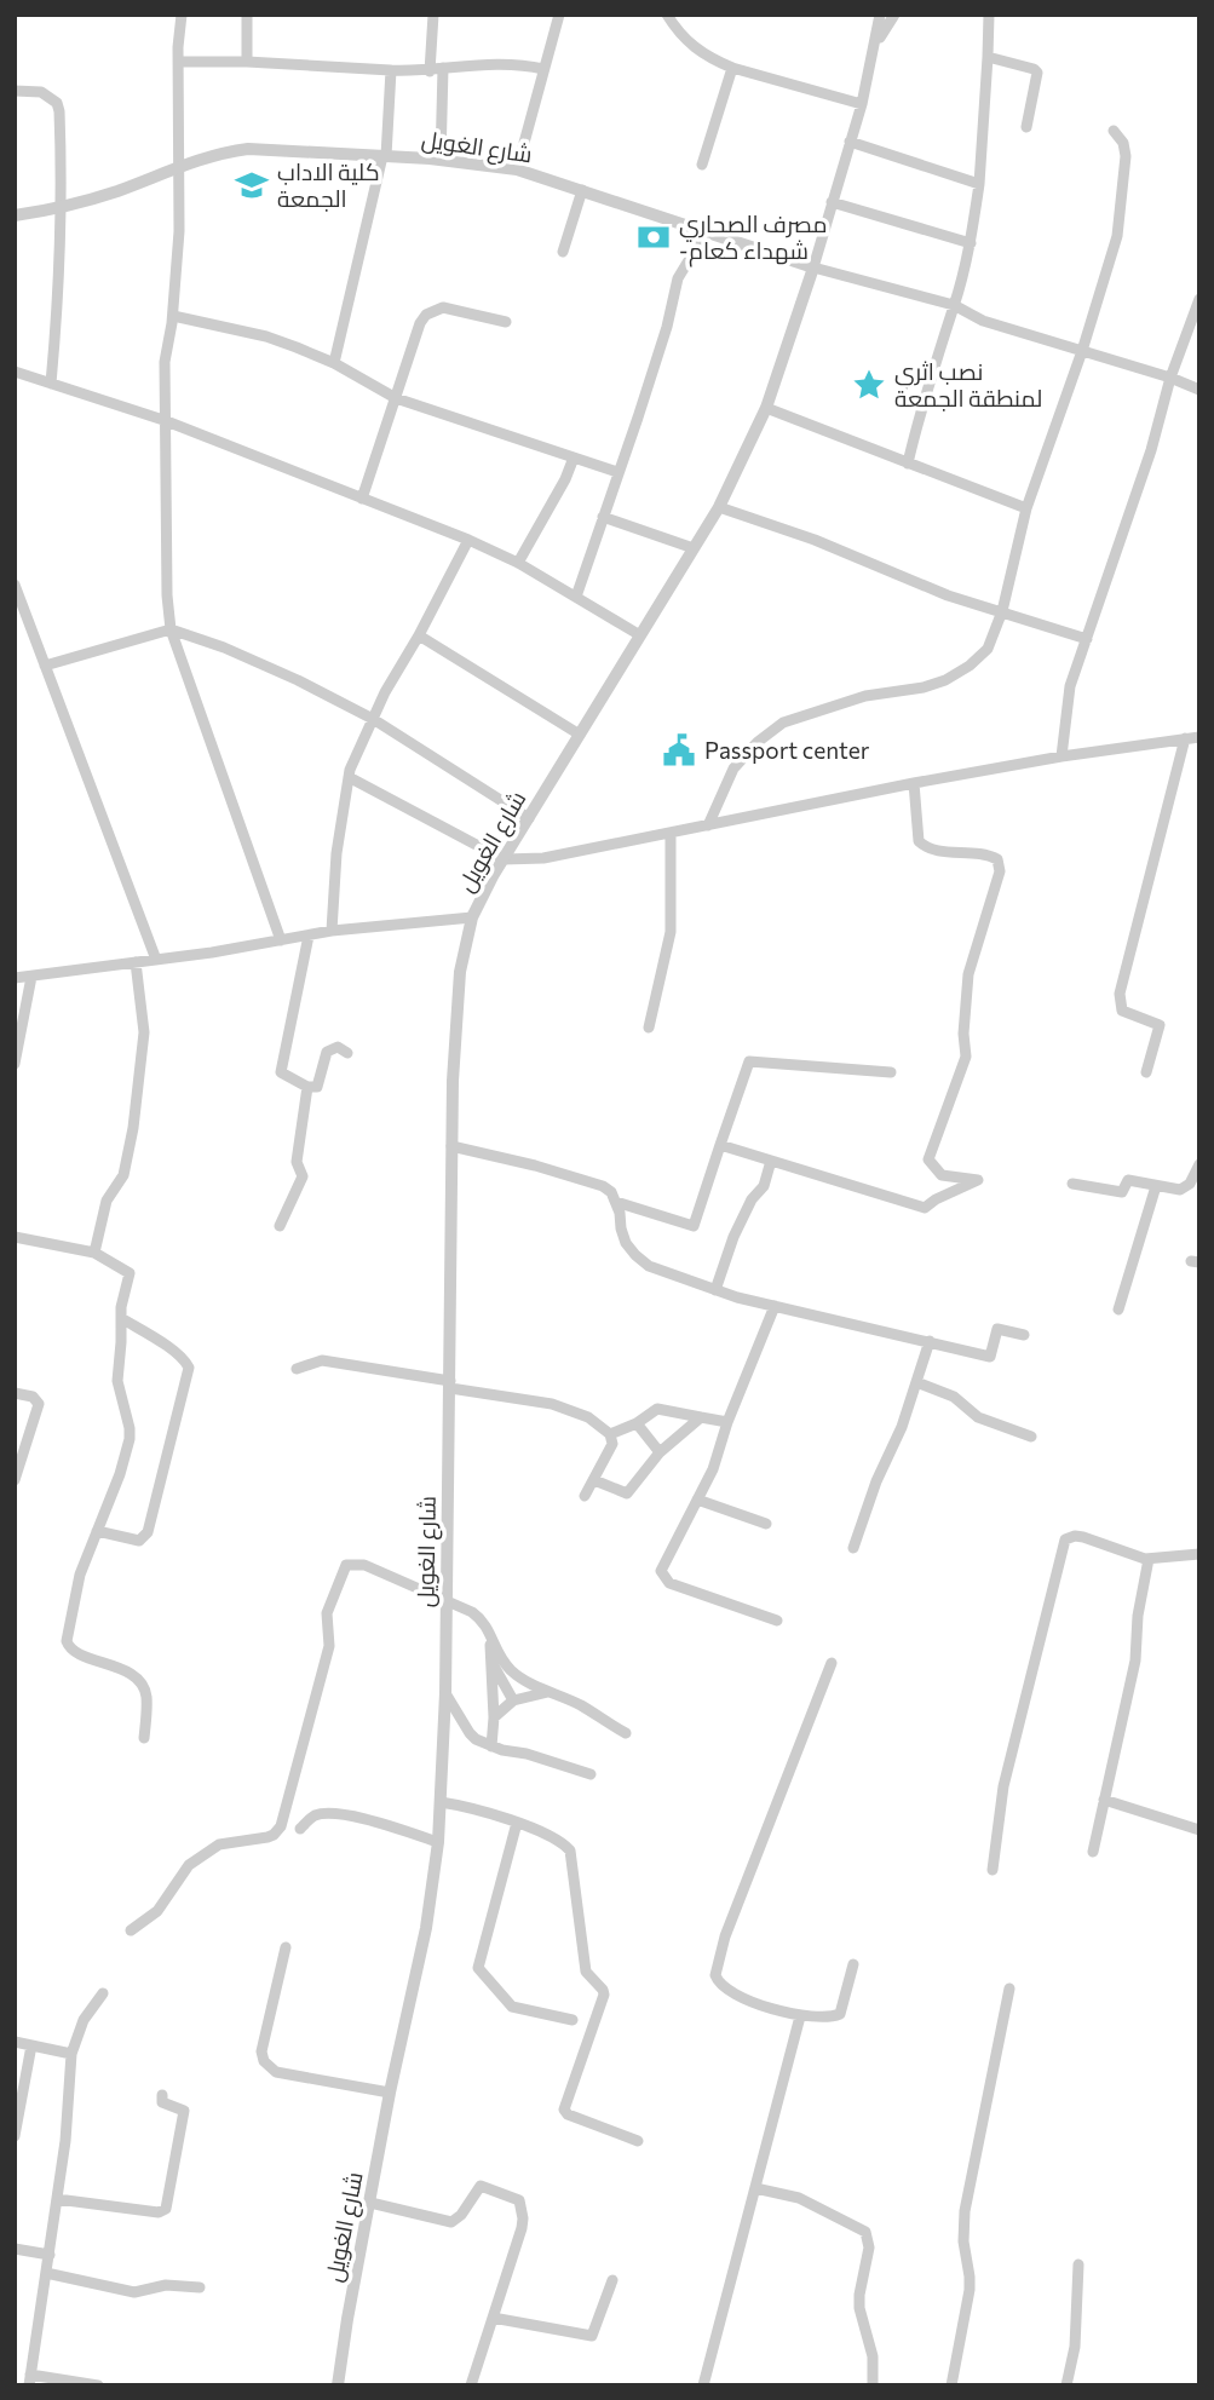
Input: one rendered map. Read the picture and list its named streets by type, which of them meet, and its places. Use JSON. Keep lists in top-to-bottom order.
{
  "streets": {
    "street": ["شارع الغويل"]
  },
  "places": {
    "school or university": ["كلية اﻻداب الجمعة"],
    "bank": ["مصرف الصحاري -شهداء كعام"],
    "place": ["نصب اثري لمنطقة الجمعة"],
    "public building": ["Passport center"]
  }
}
